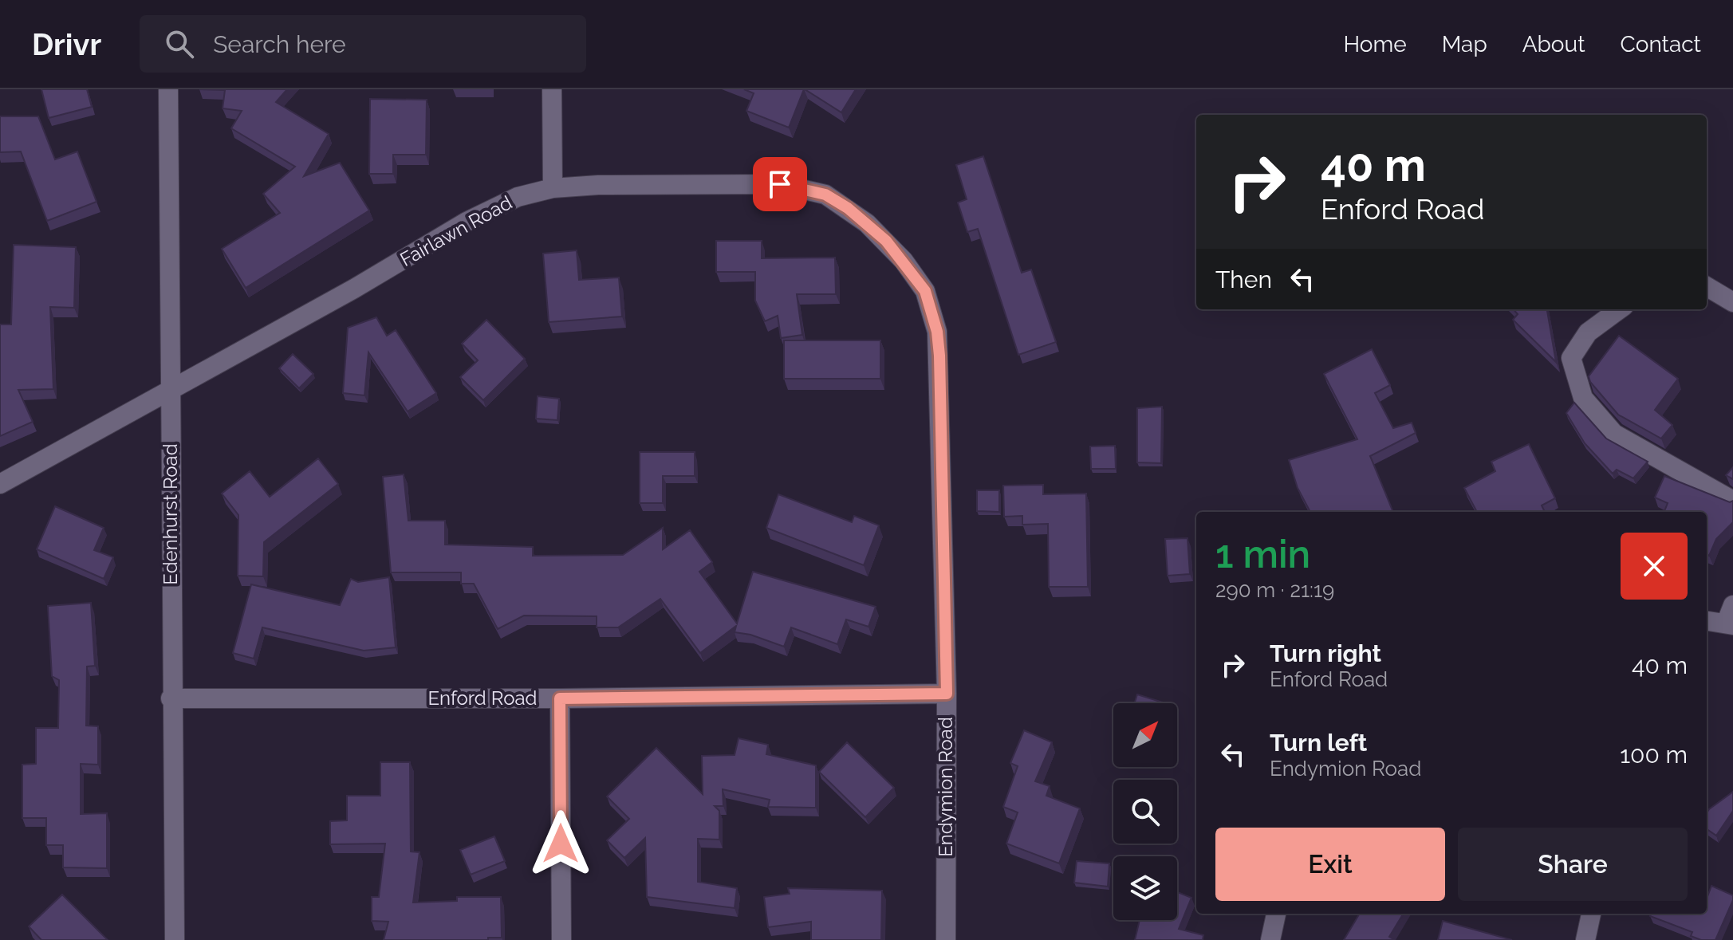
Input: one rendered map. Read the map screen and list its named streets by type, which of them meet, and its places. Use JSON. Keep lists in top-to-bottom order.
{
  "streets": {
    "street": [
      "Fairlawn Road",
      "Edenhurst Road",
      "Enford Road",
      "Endymion Road"
    ]
  },
  "crossings": [
    ["Fairlawn Road", "Edenhurst Road"],
    ["Fairlawn Road", "Endymion Road"],
    ["Edenhurst Road", "Enford Road"],
    ["Enford Road", "Endymion Road"]
  ],
  "north": "top right",
  "page": {
    "header": "Drivr",
    "search": "Search here",
    "nav": [
      "Home",
      "Map",
      "About",
      "Contact"
    ],
    "turn": ["40 m", "Enford Road"],
    "then": "Then",
    "heading": ["1 min", "290 m · 21:19"],
    "list": [
      {
        "name": "Turn right",
        "note": "Enford Road",
        "value": "40 m"
      },
      {
        "name": "Turn left",
        "note": "Endymion Road",
        "value": "100 m"
      }
    ],
    "buttons": ["Exit", "Share"]
  }
}
